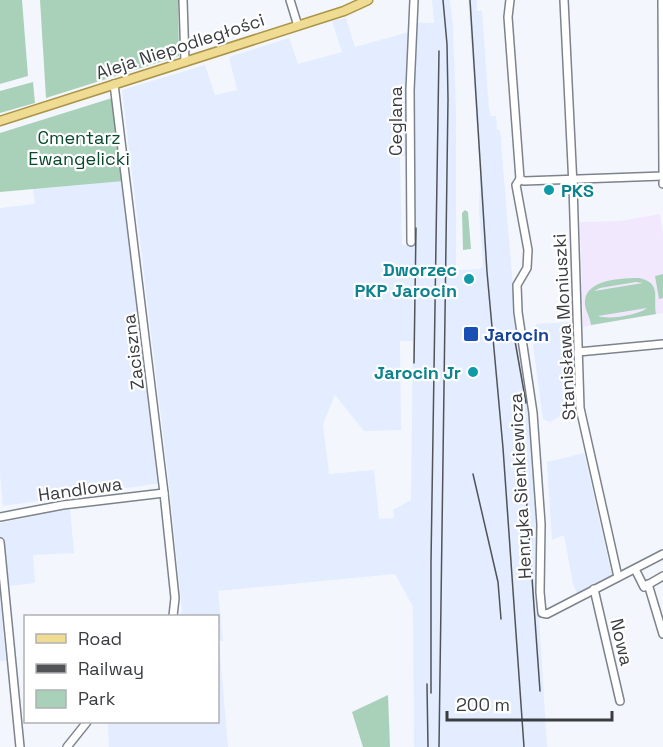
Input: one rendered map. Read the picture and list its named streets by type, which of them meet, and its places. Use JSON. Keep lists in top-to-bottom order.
{
  "streets": {
    "main road": ["Aleja Niepodległości"],
    "street": [
      "Ceglana",
      "Stanisława Moniuszki",
      "Zaciszna",
      "Henryka Sienkiewicza",
      "Handlowa",
      "Nowa"
    ]
  },
  "crossings": [
    ["Aleja Niepodległości", "Zaciszna"],
    ["Zaciszna", "Handlowa"],
    ["Henryka Sienkiewicza", "Nowa"]
  ],
  "parks": ["Cmentarz Ewangelicki"],
  "places": {
    "other": ["PKS", "Dworzec PKP Jarocin", "Jarocin Jr"],
    "transit": ["Jarocin"]
  },
  "legend": ["Road", "Railway", "Park"],
  "scale_bar": "200 m"
}
